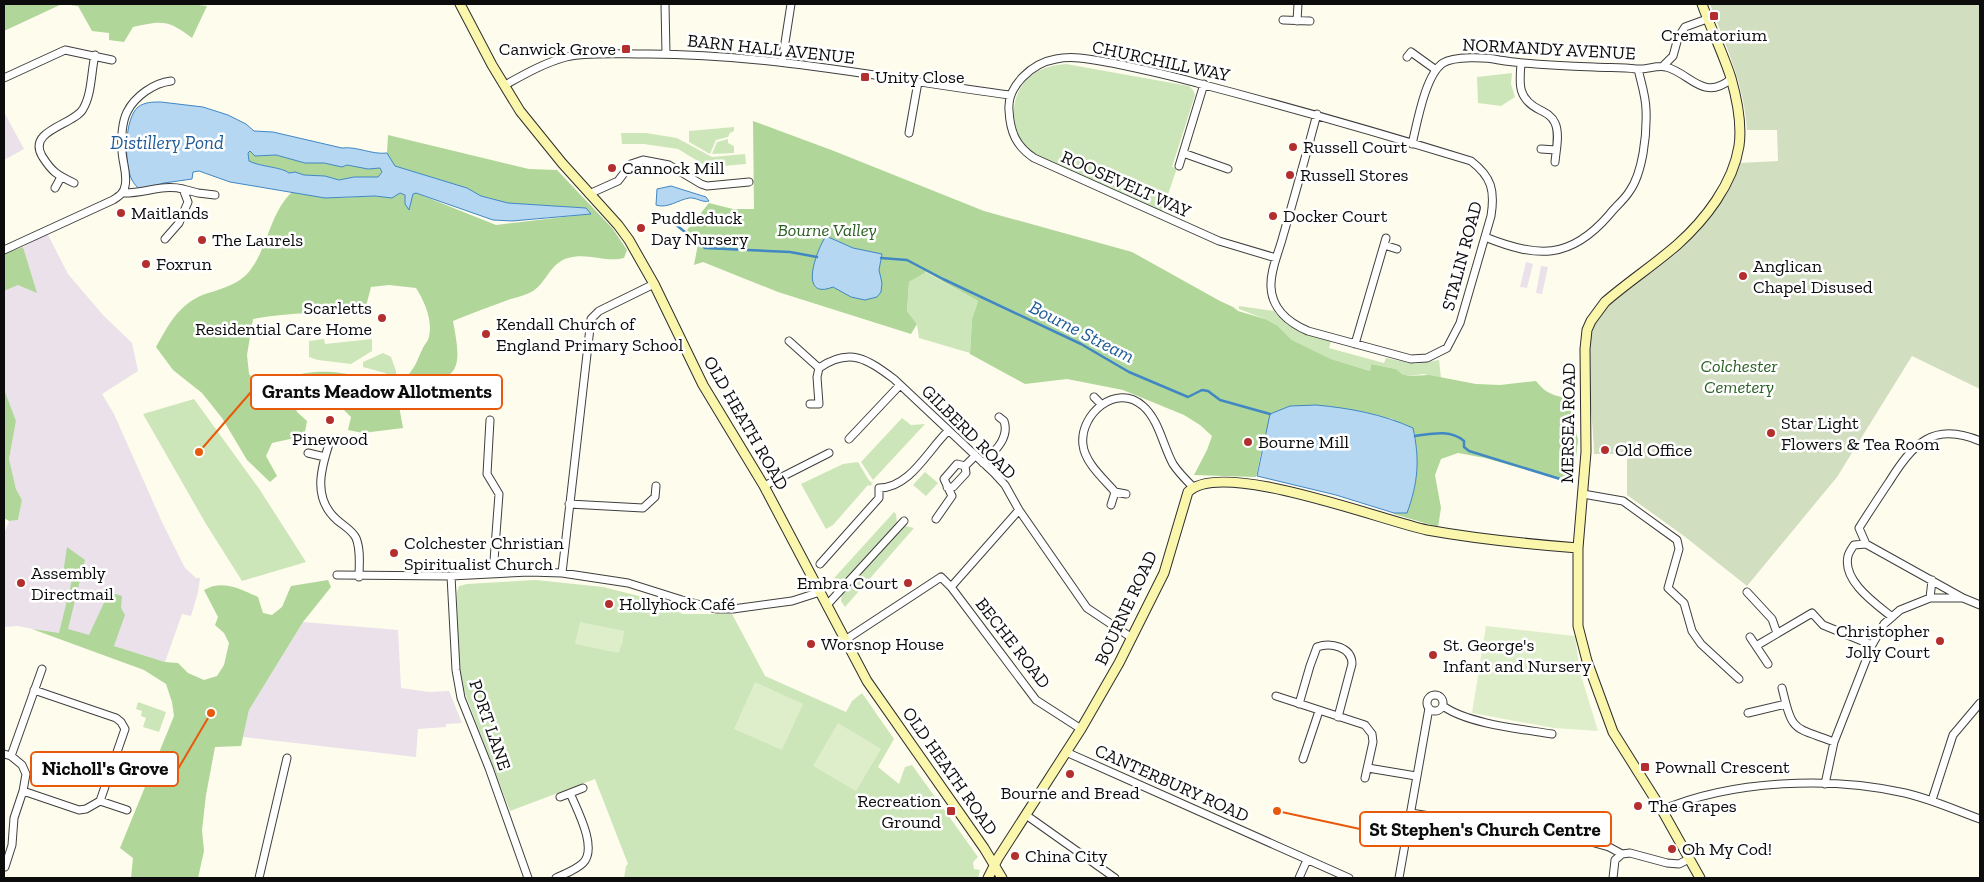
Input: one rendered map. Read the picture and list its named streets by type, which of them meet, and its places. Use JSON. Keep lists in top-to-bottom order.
{
  "streets": {
    "street": [
      "BARN HALL AVENUE",
      "NORMANDY AVENUE",
      "CHURCHILL WAY",
      "ROOSEVELT WAY",
      "STALIN ROAD",
      "OLD HEATH ROAD",
      "MERSEA ROAD",
      "GILBERD ROAD",
      "BOURNE ROAD",
      "BECHE ROAD",
      "PORT LANE",
      "CANTERBURY ROAD"
    ]
  },
  "crossings": [
    ["BARN HALL AVENUE", "CHURCHILL WAY"],
    ["BARN HALL AVENUE", "ROOSEVELT WAY"],
    ["BARN HALL AVENUE", "OLD HEATH ROAD"],
    ["CHURCHILL WAY", "ROOSEVELT WAY"],
    ["CHURCHILL WAY", "STALIN ROAD"],
    ["ROOSEVELT WAY", "STALIN ROAD"],
    ["OLD HEATH ROAD", "BOURNE ROAD"],
    ["OLD HEATH ROAD", "BECHE ROAD"],
    ["GILBERD ROAD", "BOURNE ROAD"],
    ["BOURNE ROAD", "BECHE ROAD"],
    ["BOURNE ROAD", "CANTERBURY ROAD"]
  ],
  "water": ["Distillery Pond", "Bourne Stream"],
  "parks": ["Bourne Valley", "Colchester Cemetery"],
  "places": {
    "transit": [
      "Crematorium",
      "Canwick Grove",
      "Unity Close",
      "Pownall Crescent",
      "Recreation Ground"
    ],
    "other": [
      "Russell Court",
      "Cannock Mill",
      "Russell Stores",
      "Maitlands",
      "Docker Court",
      "Puddleduck Day Nursery",
      "The Laurels",
      "Foxrun",
      "Anglican Chapel Disused",
      "Scarletts Residential Care Home",
      "Kendall Church of England Primary School",
      "Pinewood",
      "Star Light Flowers & Tea Room",
      "Bourne Mill",
      "Old Office",
      "Grants Meadow Allotments",
      "Colchester Christian Spiritualist Church",
      "Assembly Directmail",
      "Embra Court",
      "Hollyhock Café",
      "Christopher Jolly Court",
      "Worsnop House",
      "St. George's Infant and Nursery",
      "Nicholl's Grove",
      "Bourne and Bread",
      "The Grapes",
      "St Stephen's Church Centre",
      "Oh My Cod!",
      "China City"
    ]
  }
}
